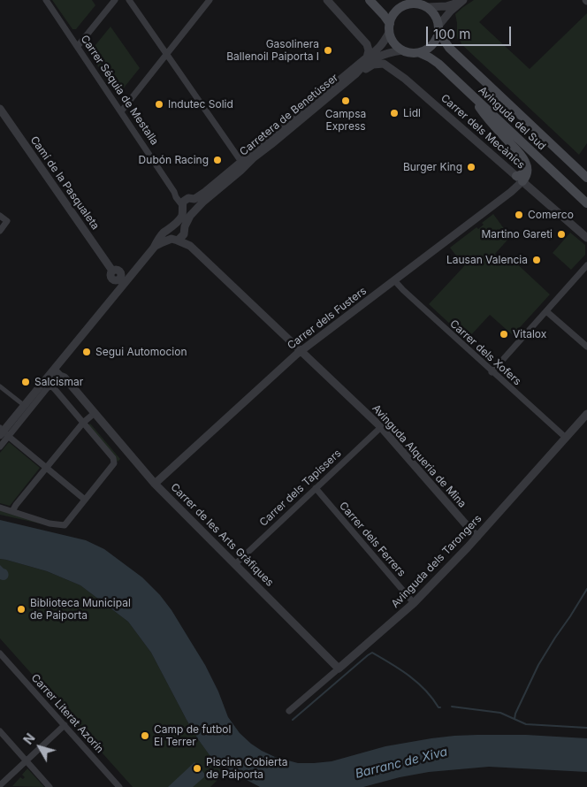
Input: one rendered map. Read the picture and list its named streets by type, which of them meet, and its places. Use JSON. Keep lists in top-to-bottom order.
{
  "streets": {
    "main road": ["Avinguda del Sud"],
    "street": [
      "Carrer Séquia de Mestalla",
      "Carretera de Benetússer",
      "Carrer dels Mecànics",
      "Camí de la Pasqualeta",
      "Carrer dels Fusters",
      "Carrer dels Xofers",
      "Avinguda Alqueria de Mina",
      "Carrer dels Tapissers",
      "Carrer de les Arts Gràfiques",
      "Carrer dels Ferrers",
      "Avinguda dels Tarongers",
      "Carrer Literat Azorín"
    ]
  },
  "crossings": [
    ["Carrer Séquia de Mestalla", "Carretera de Benetússer"],
    ["Carretera de Benetússer", "Avinguda del Sud"],
    ["Carretera de Benetússer", "Carrer dels Mecànics"],
    ["Carretera de Benetússer", "Camí de la Pasqualeta"],
    ["Carretera de Benetússer", "Avinguda Alqueria de Mina"],
    ["Carretera de Benetússer", "Carrer de les Arts Gràfiques"],
    ["Carrer dels Mecànics", "Carrer dels Fusters"],
    ["Carrer dels Fusters", "Carrer dels Xofers"],
    ["Carrer dels Fusters", "Avinguda Alqueria de Mina"],
    ["Carrer dels Fusters", "Carrer de les Arts Gràfiques"],
    ["Carrer dels Xofers", "Avinguda dels Tarongers"],
    ["Avinguda Alqueria de Mina", "Carrer dels Tapissers"],
    ["Avinguda Alqueria de Mina", "Avinguda dels Tarongers"],
    ["Carrer dels Tapissers", "Carrer de les Arts Gràfiques"],
    ["Carrer dels Tapissers", "Carrer dels Ferrers"],
    ["Carrer de les Arts Gràfiques", "Avinguda dels Tarongers"],
    ["Carrer dels Ferrers", "Avinguda dels Tarongers"]
  ],
  "water": ["Barranc de Xiva"],
  "places": [
    "Gasolinera Ballenoil Paiporta I",
    "Campsa Express",
    "Indutec Solid",
    "Lidl",
    "Dubón Racing",
    "Burger King",
    "Comerco",
    "Martino Gareti",
    "Lausan Valencia",
    "Vitalox",
    "Segui Automocion",
    "Salcismar",
    "Biblioteca Municipal de Paiporta",
    "Camp de futbol El Terrer",
    "Piscina Cobierta de Paiporta"
  ],
  "scale_bar": "100 m",
  "north": "top left"
}
